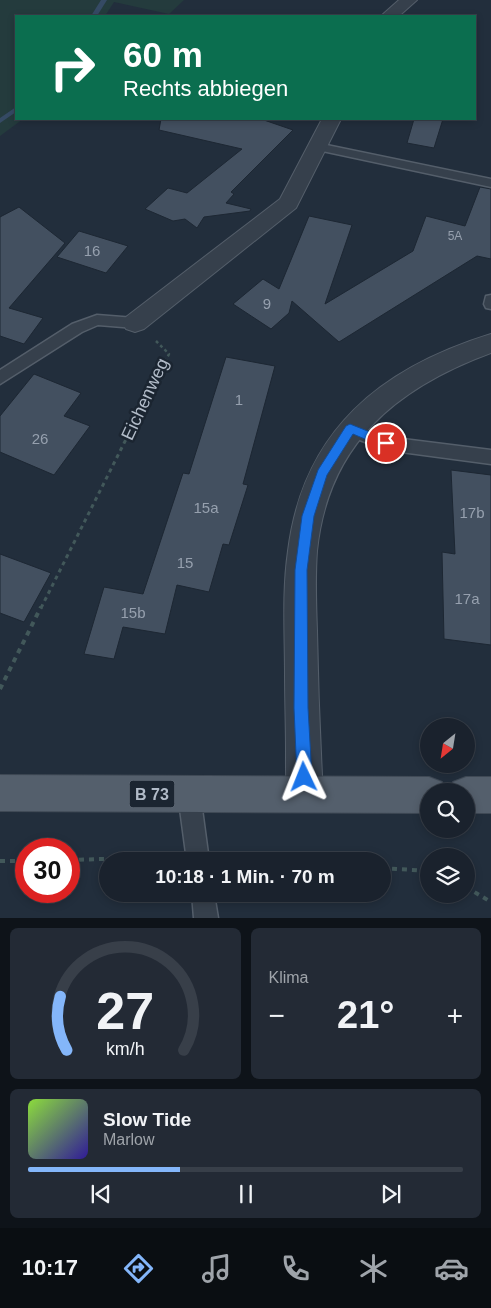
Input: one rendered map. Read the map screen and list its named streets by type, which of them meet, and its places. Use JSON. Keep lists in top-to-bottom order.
{
  "streets": {
    "main road": ["B 73"],
    "path": ["Eichenweg"]
  },
  "house_numbers": [
    "5A",
    "16",
    "9",
    "1",
    "26",
    "15a",
    "17b",
    "15",
    "17a",
    "15b"
  ],
  "north": "bottom left",
  "page": {
    "turn": ["60 m", "Rechts abbiegen"],
    "limit": "30",
    "trip": "10:18 · 1 Min. · 70 m",
    "tile": "Klima",
    "heat": ["−", "21°", "+"],
    "song": ["Slow Tide", "Marlow"],
    "tabs": "10:17",
    "gauge": ["27", "km/h"]
  }
}
